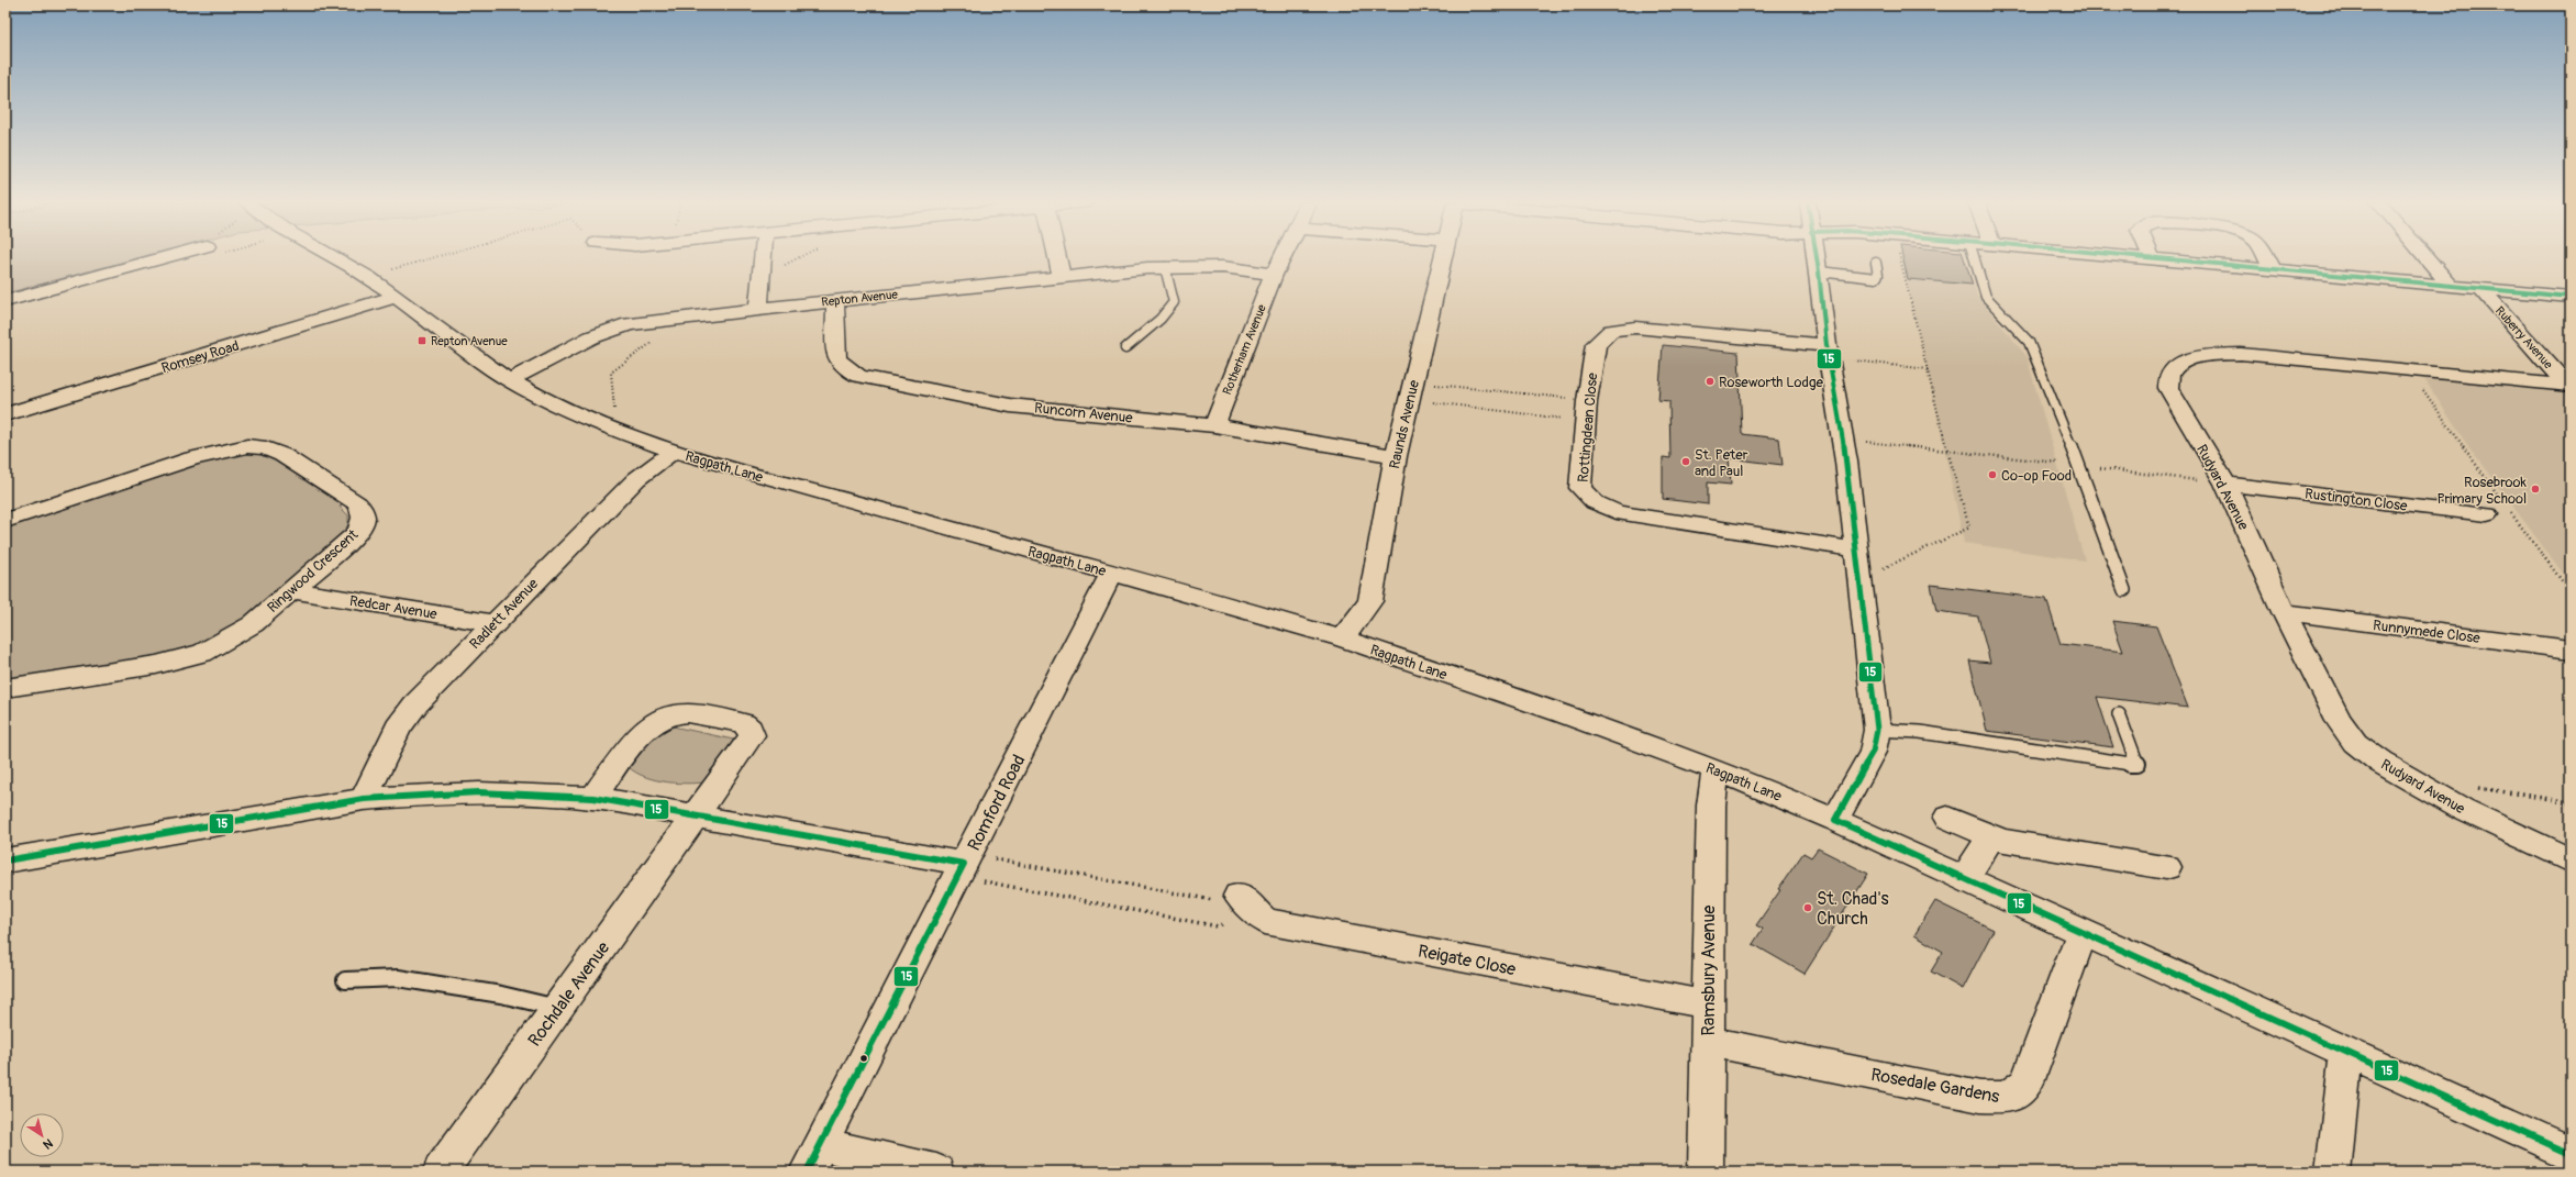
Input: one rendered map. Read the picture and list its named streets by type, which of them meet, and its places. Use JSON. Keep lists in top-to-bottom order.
{
  "streets": {
    "street": [
      "Repton Avenue",
      "Ruberry Avenue",
      "Rotherham Avenue",
      "Romsey Road",
      "Runcorn Avenue",
      "Raunds Avenue",
      "Rottingdean Close",
      "Ragpath Lane",
      "Rudyard Avenue",
      "Rustington Close",
      "Ringwood Crescent",
      "Redcar Avenue",
      "Radlett Avenue",
      "Runnymede Close",
      "Romford Road",
      "Reigate Close",
      "Ramsbury Avenue",
      "Rochdale Avenue",
      "Rosedale Gardens"
    ]
  },
  "crossings": [
    ["Repton Avenue", "Rotherham Avenue"],
    ["Repton Avenue", "Runcorn Avenue"],
    ["Repton Avenue", "Ragpath Lane"],
    ["Ruberry Avenue", "Rudyard Avenue"],
    ["Rotherham Avenue", "Runcorn Avenue"],
    ["Romsey Road", "Ragpath Lane"],
    ["Runcorn Avenue", "Raunds Avenue"],
    ["Raunds Avenue", "Ragpath Lane"],
    ["Ragpath Lane", "Radlett Avenue"],
    ["Ragpath Lane", "Romford Road"],
    ["Ragpath Lane", "Ramsbury Avenue"],
    ["Ragpath Lane", "Rosedale Gardens"],
    ["Rudyard Avenue", "Rustington Close"],
    ["Rudyard Avenue", "Runnymede Close"],
    ["Ringwood Crescent", "Redcar Avenue"],
    ["Redcar Avenue", "Radlett Avenue"],
    ["Reigate Close", "Ramsbury Avenue"],
    ["Ramsbury Avenue", "Rosedale Gardens"]
  ],
  "places": {
    "transit": ["Repton Avenue"],
    "other": [
      "Roseworth Lodge",
      "St. Peter and Paul",
      "Co-op Food",
      "Rosebrook Primary School",
      "St. Chad's Church"
    ]
  },
  "lines": ["transit line 15"],
  "north": "bottom right"
}
